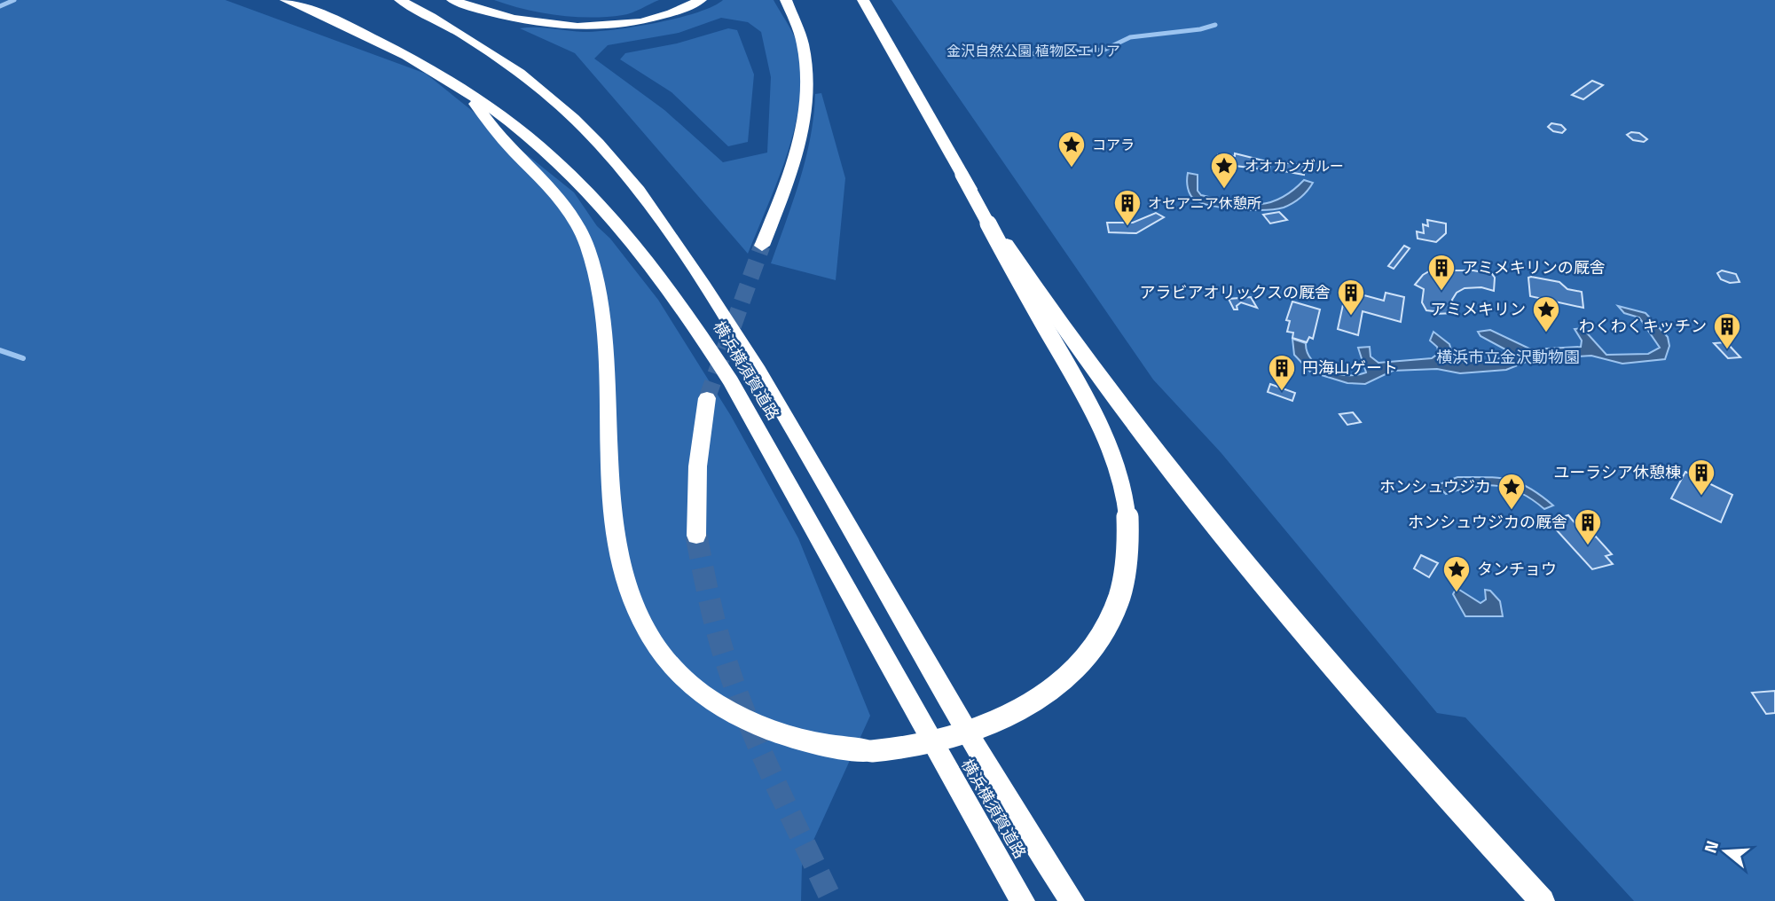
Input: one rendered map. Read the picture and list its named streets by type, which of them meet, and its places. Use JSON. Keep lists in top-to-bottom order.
{
  "streets": {
    "highway": ["横浜横須賀道路"]
  },
  "parks": ["金沢自然公園 植物区エリア", "横浜市立金沢動物園"],
  "places": {
    "place": [
      "コアラ",
      "オオカンガルー",
      "アミメキリン",
      "ホンシュウジカ",
      "タンチョウ"
    ],
    "building": [
      "オセアニア休憩所",
      "アミメキリンの厩舎",
      "アラビアオリックスの厩舎",
      "わくわくキッチン",
      "円海山ゲート",
      "ユーラシア休憩棟",
      "ホンシュウジカの厩舎"
    ]
  },
  "north": "left"
}
